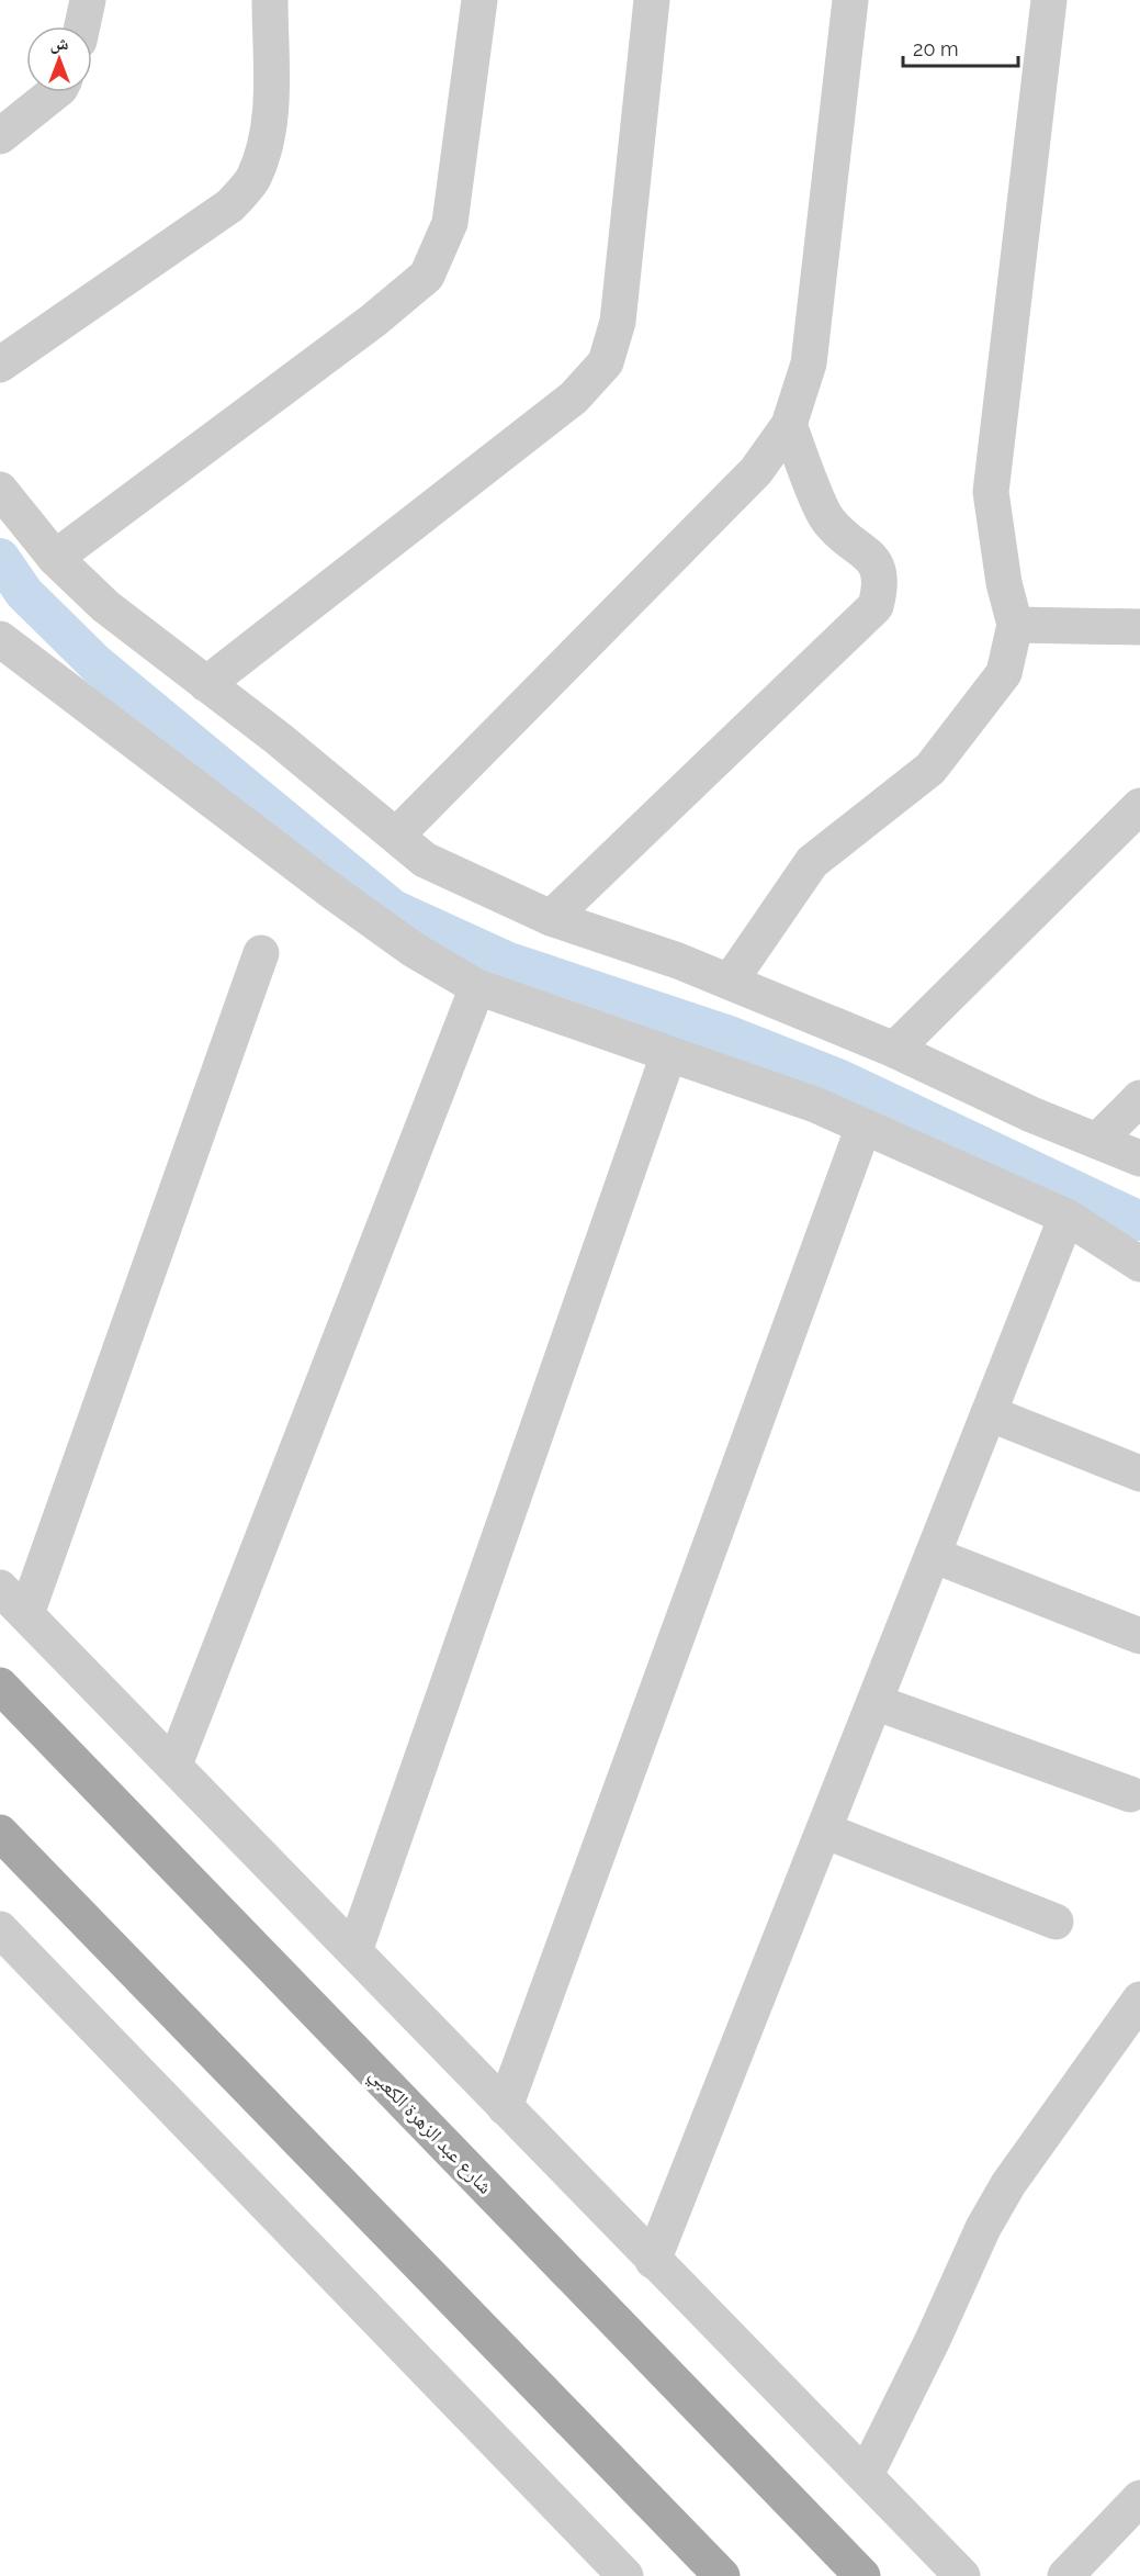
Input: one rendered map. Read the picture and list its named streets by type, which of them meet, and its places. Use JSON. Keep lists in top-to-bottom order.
{
  "streets": {
    "main road": ["شارع عبد الزهرة الكعبي"]
  },
  "scale_bar": "20 m",
  "north": "top"
}
